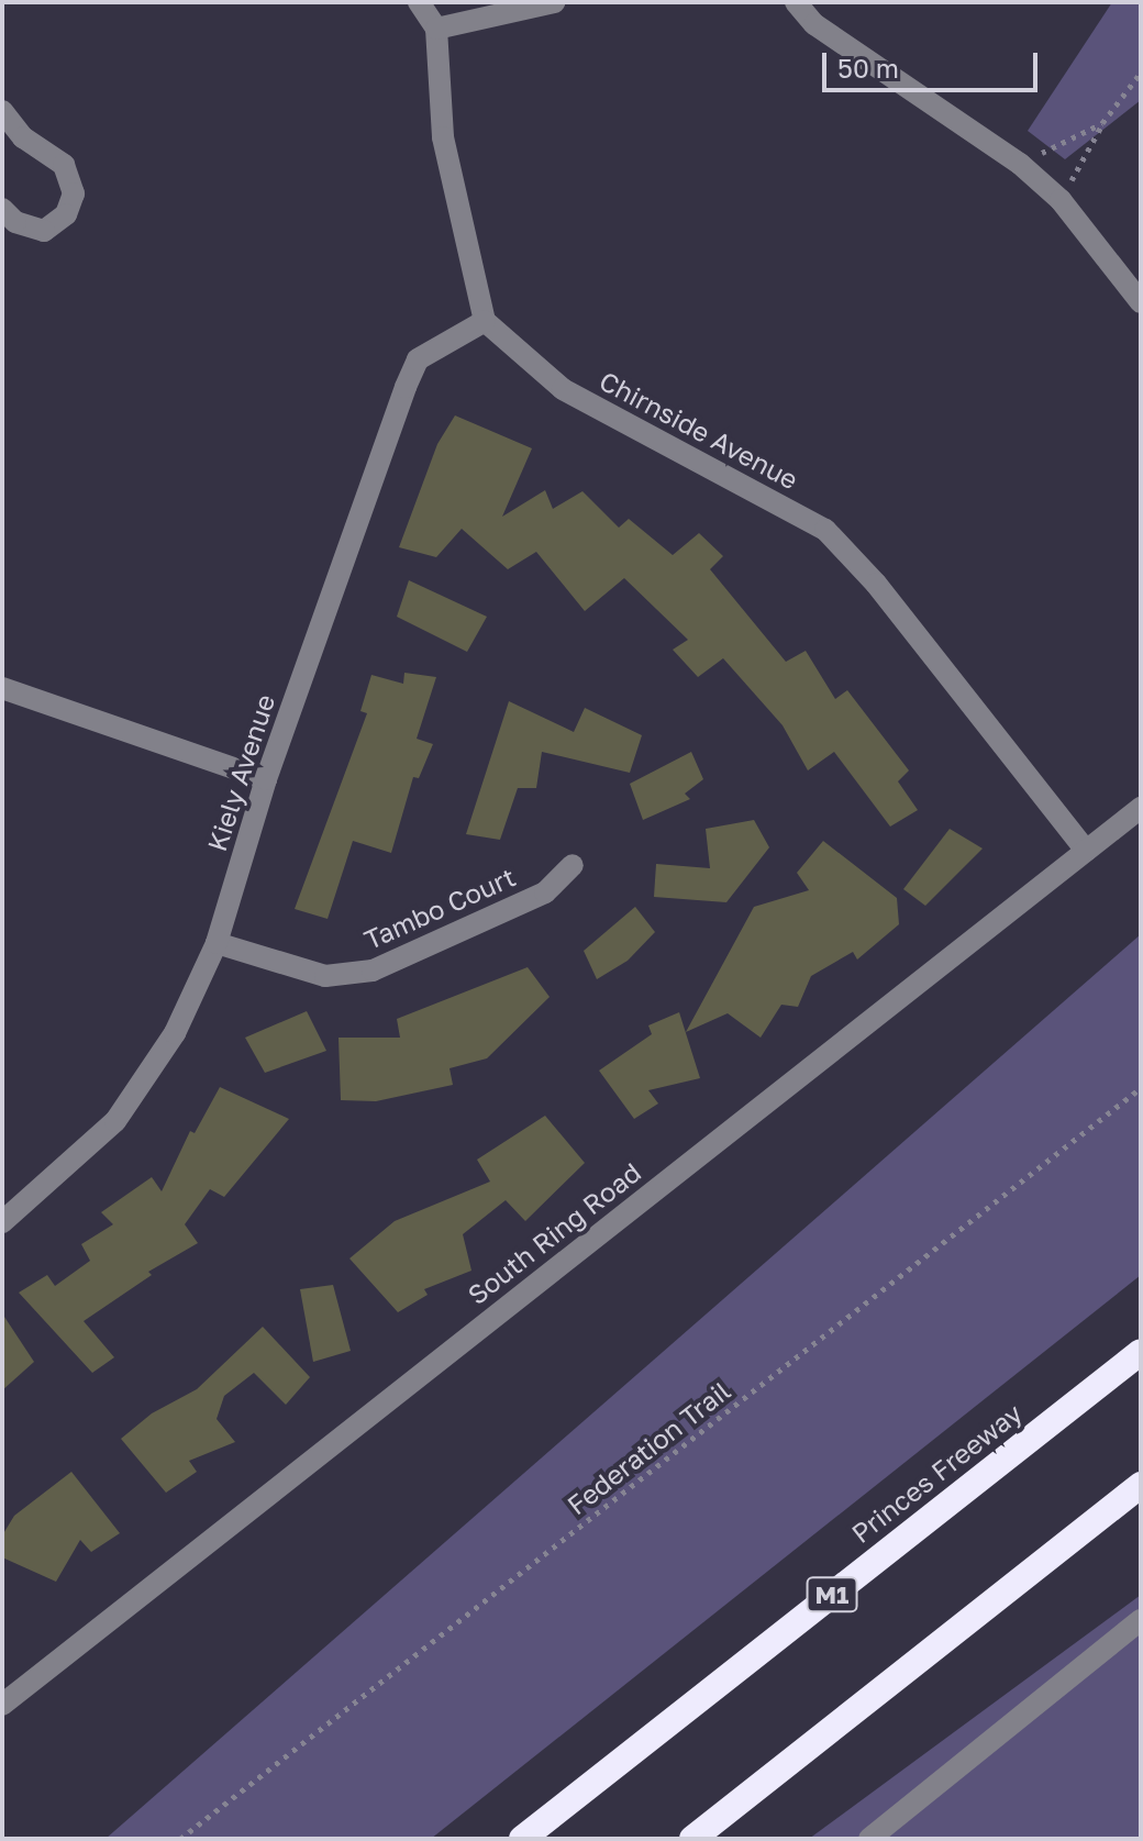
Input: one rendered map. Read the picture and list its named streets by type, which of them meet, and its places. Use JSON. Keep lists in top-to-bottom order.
{
  "streets": {
    "highway": ["Princes Freeway", "M1"],
    "street": [
      "Chirnside Avenue",
      "Kiely Avenue",
      "Tambo Court",
      "South Ring Road"
    ],
    "path": ["Federation Trail"]
  },
  "crossings": [
    ["Chirnside Avenue", "Kiely Avenue"],
    ["Chirnside Avenue", "South Ring Road"],
    ["Kiely Avenue", "Tambo Court"]
  ],
  "scale_bar": "50 m"
}
